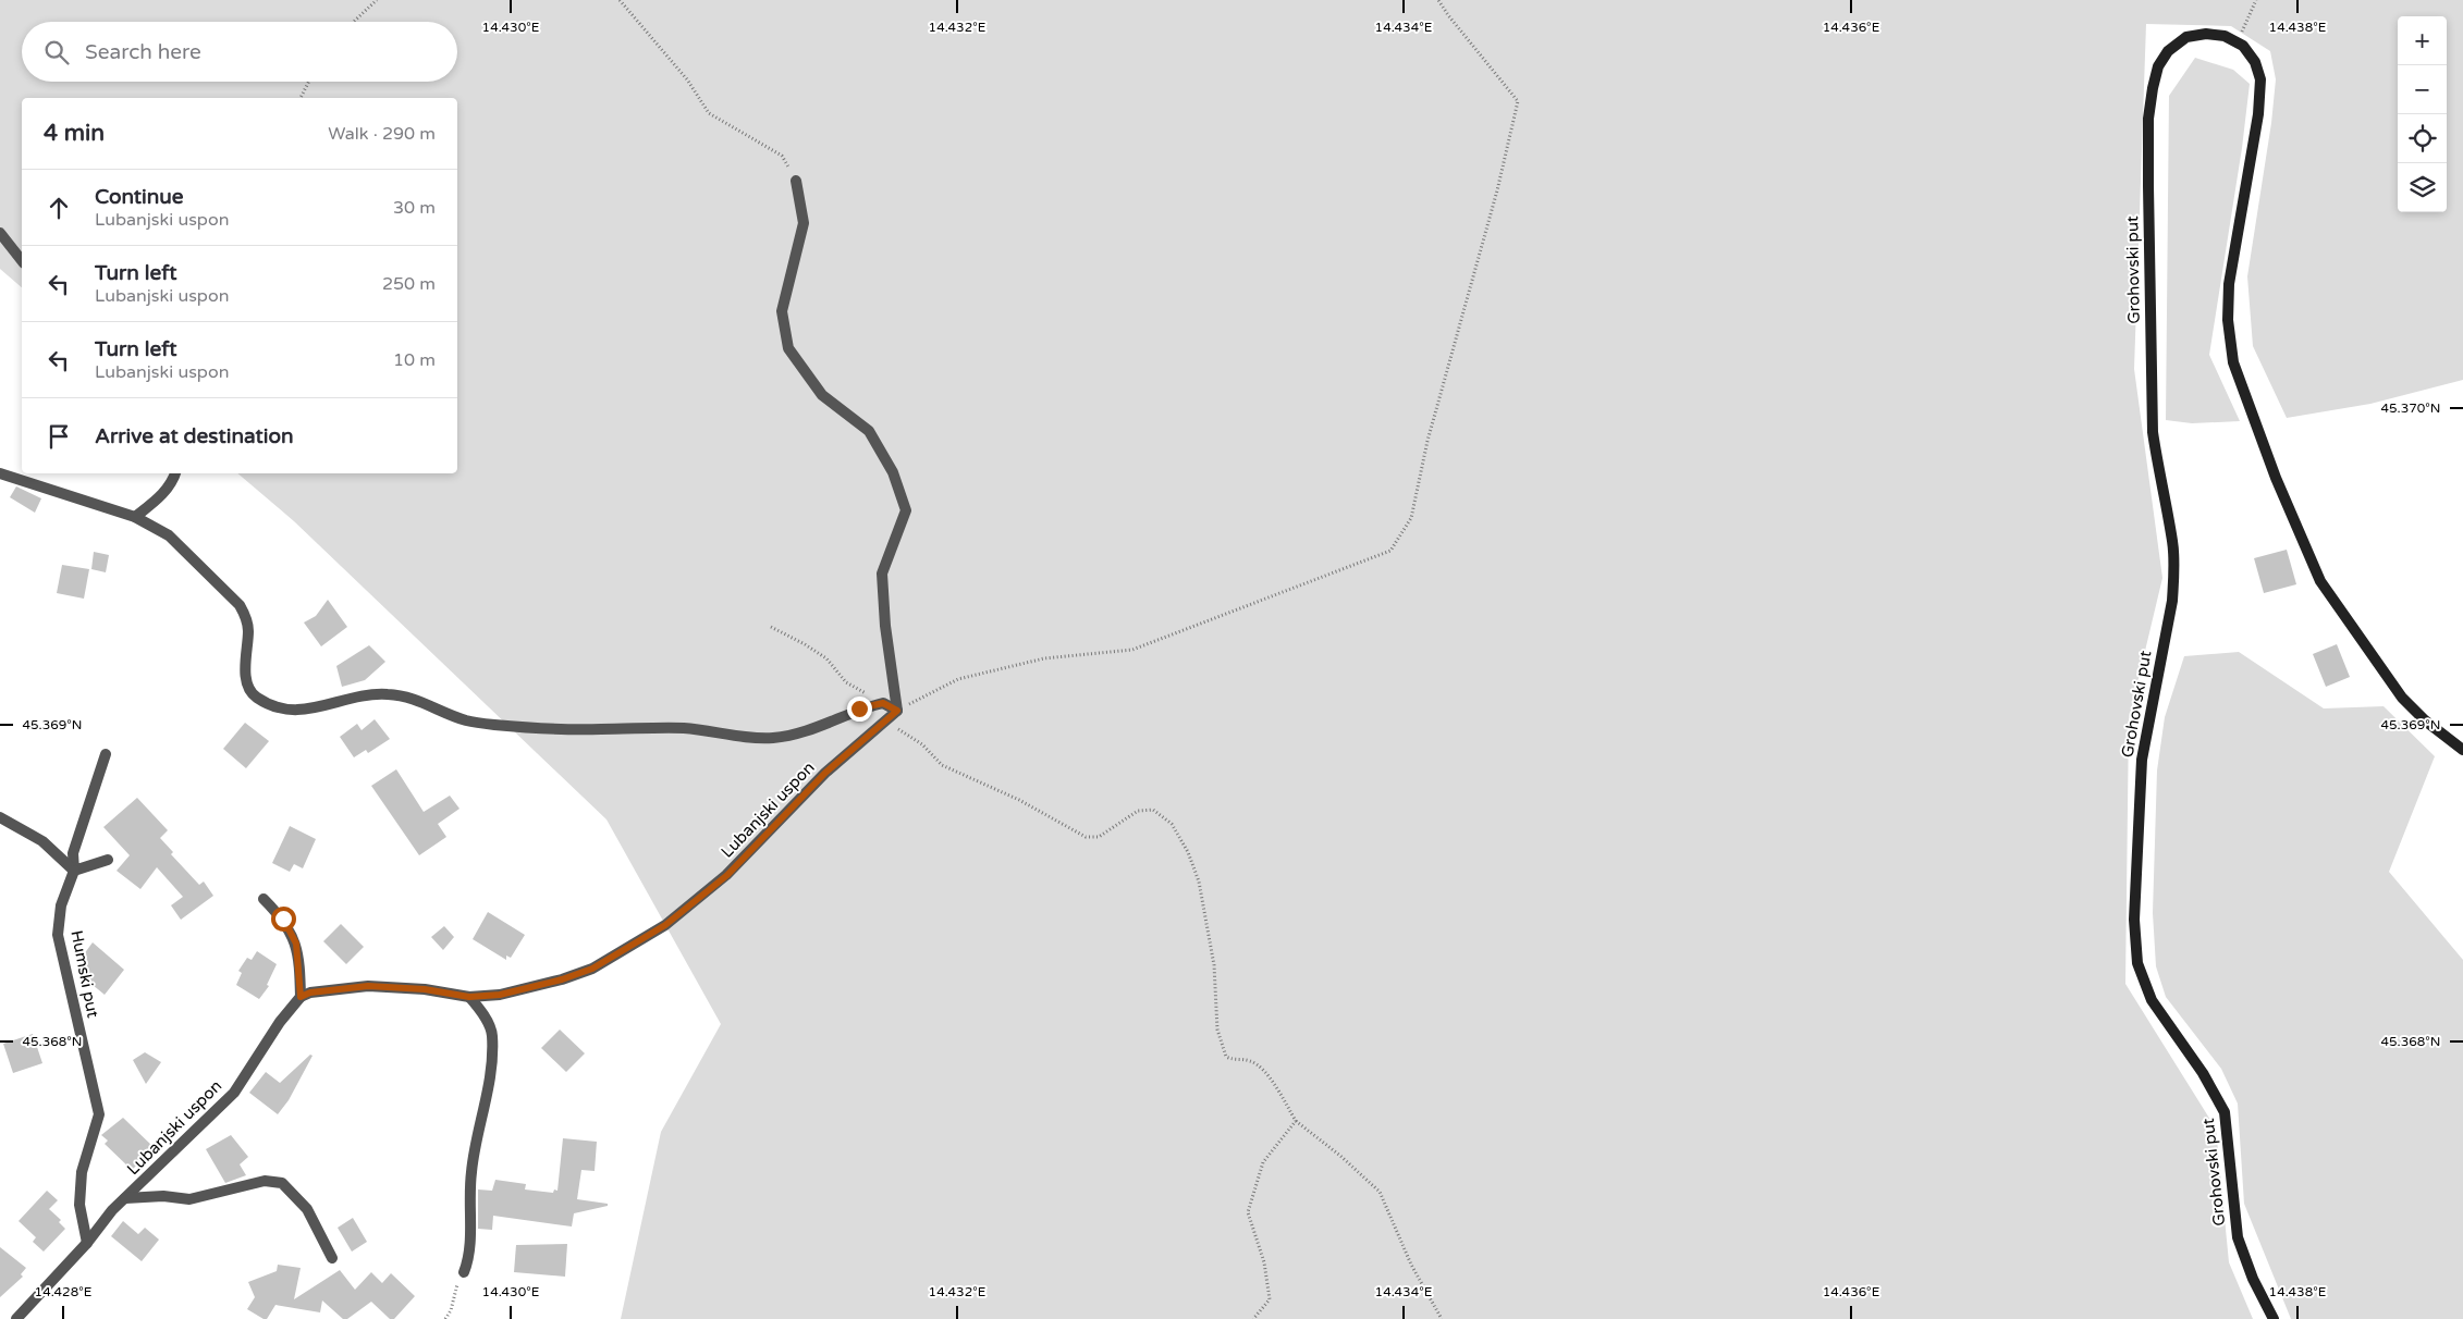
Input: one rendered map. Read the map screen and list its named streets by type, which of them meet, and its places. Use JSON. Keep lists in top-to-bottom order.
{
  "streets": {
    "main road": ["Grohovski put"],
    "street": ["Lubanjski uspon", "Humski put"]
  },
  "crossings": [
    ["Lubanjski uspon", "Humski put"]
  ],
  "page": {
    "map_buttons": ["+", "−"],
    "search": "Search here",
    "heading": ["4 min", "Walk · 290 m"],
    "list": [
      ["Continue", "Lubanjski uspon", "30 m"],
      ["Turn left", "Lubanjski uspon", "250 m"],
      ["Turn left", "Lubanjski uspon", "10 m"],
      "Arrive at destination"
    ]
  },
  "coordinates": [
    "14.430°E",
    "14.432°E",
    "14.434°E",
    "14.436°E",
    "14.438°E",
    "45.370°N",
    "45.369°N",
    "45.368°N",
    "14.428°E"
  ]
}
